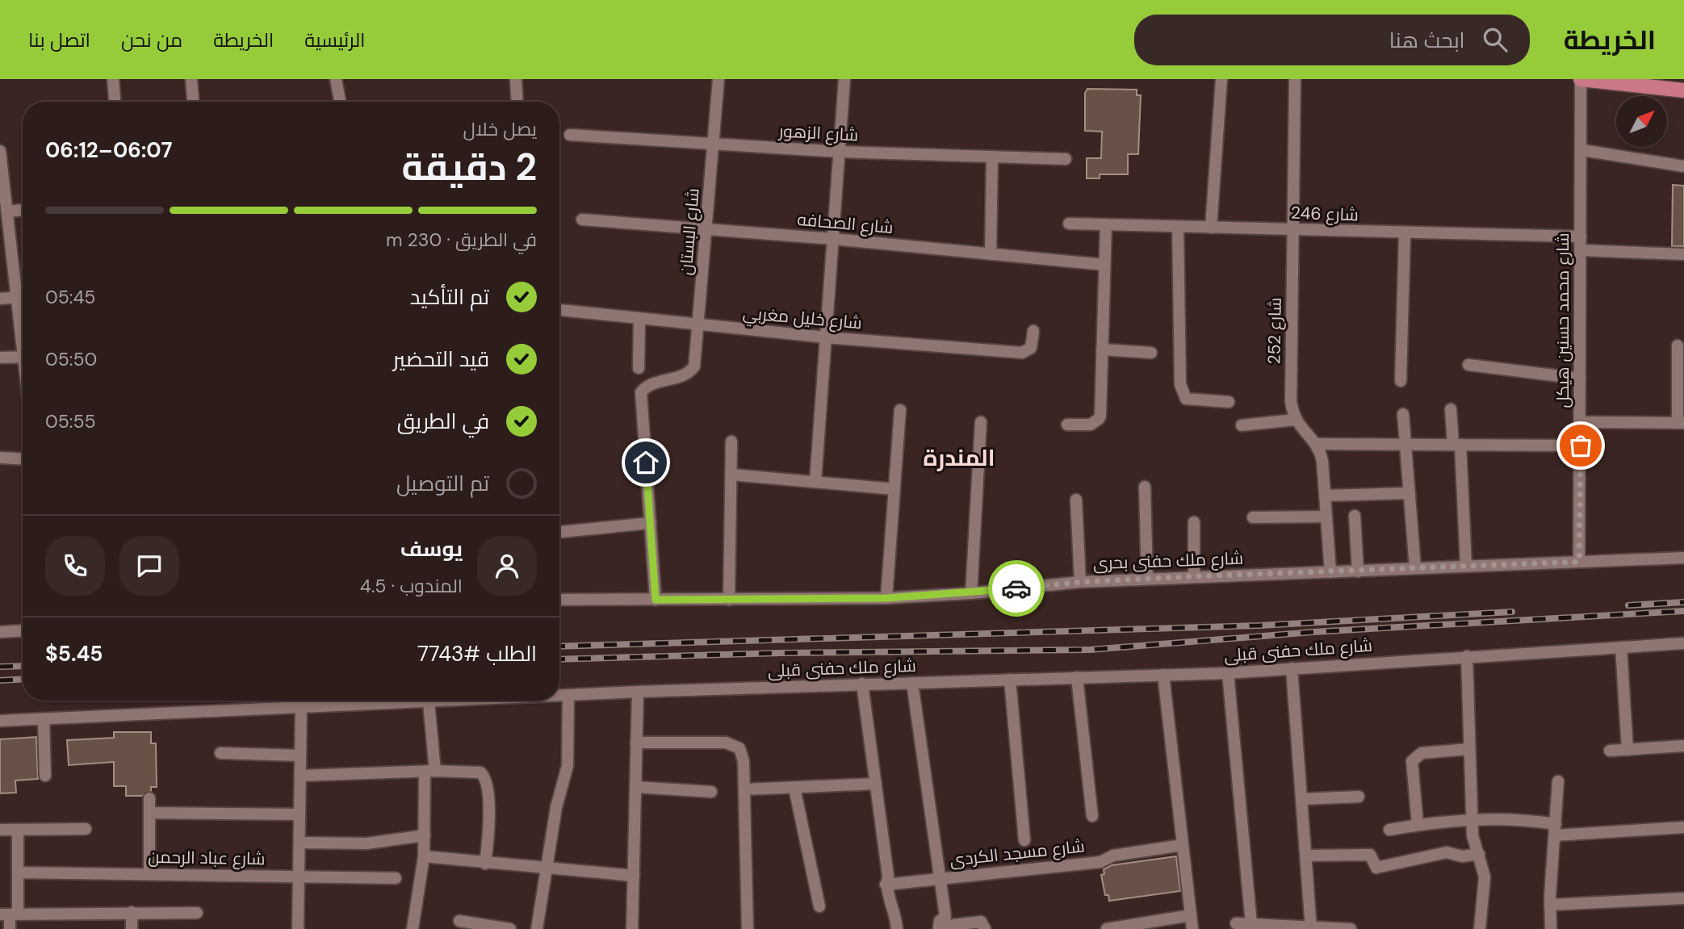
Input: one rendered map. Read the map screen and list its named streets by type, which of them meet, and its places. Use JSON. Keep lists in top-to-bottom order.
{
  "streets": {
    "street": [
      "شارع الزهور",
      "شارع 246",
      "شارع الصحافه",
      "شارع البستان",
      "شارع خليل مغربي",
      "شارع محمد حسنين هيكل",
      "شارع 252",
      "شارع ملك حفنى بحرى",
      "شارع ملك حفنى قبلى",
      "شارع مسجد الكردى",
      "شارع عباد الرحمن"
    ]
  },
  "crossings": [
    ["شارع الزهور", "شارع البستان"],
    ["شارع 246", "شارع محمد حسنين هيكل"],
    ["شارع 246", "شارع 252"],
    ["شارع الصحافه", "شارع البستان"],
    ["شارع البستان", "شارع خليل مغربي"],
    ["شارع محمد حسنين هيكل", "شارع ملك حفنى بحرى"]
  ],
  "districts": ["المندرة"],
  "north": "top right",
  "page": {
    "header": "الخريطة",
    "search": "ابحث هنا",
    "nav": [
      "الرئيسية",
      "الخريطة",
      "من نحن",
      "اتصل بنا"
    ],
    "heading": ["2 دقيقة", "يصل خلال", "06:07–06:12"],
    "panel": [
      "يوسف",
      "المندوب · 4.5",
      "الطلب #7743",
      "$5.45"
    ],
    "bar": "في الطريق · 230 m",
    "list": [
      ["تم التأكيد", "05:45"],
      ["قيد التحضير", "05:50"],
      ["في الطريق", "05:55"],
      "تم التوصيل"
    ]
  }
}
